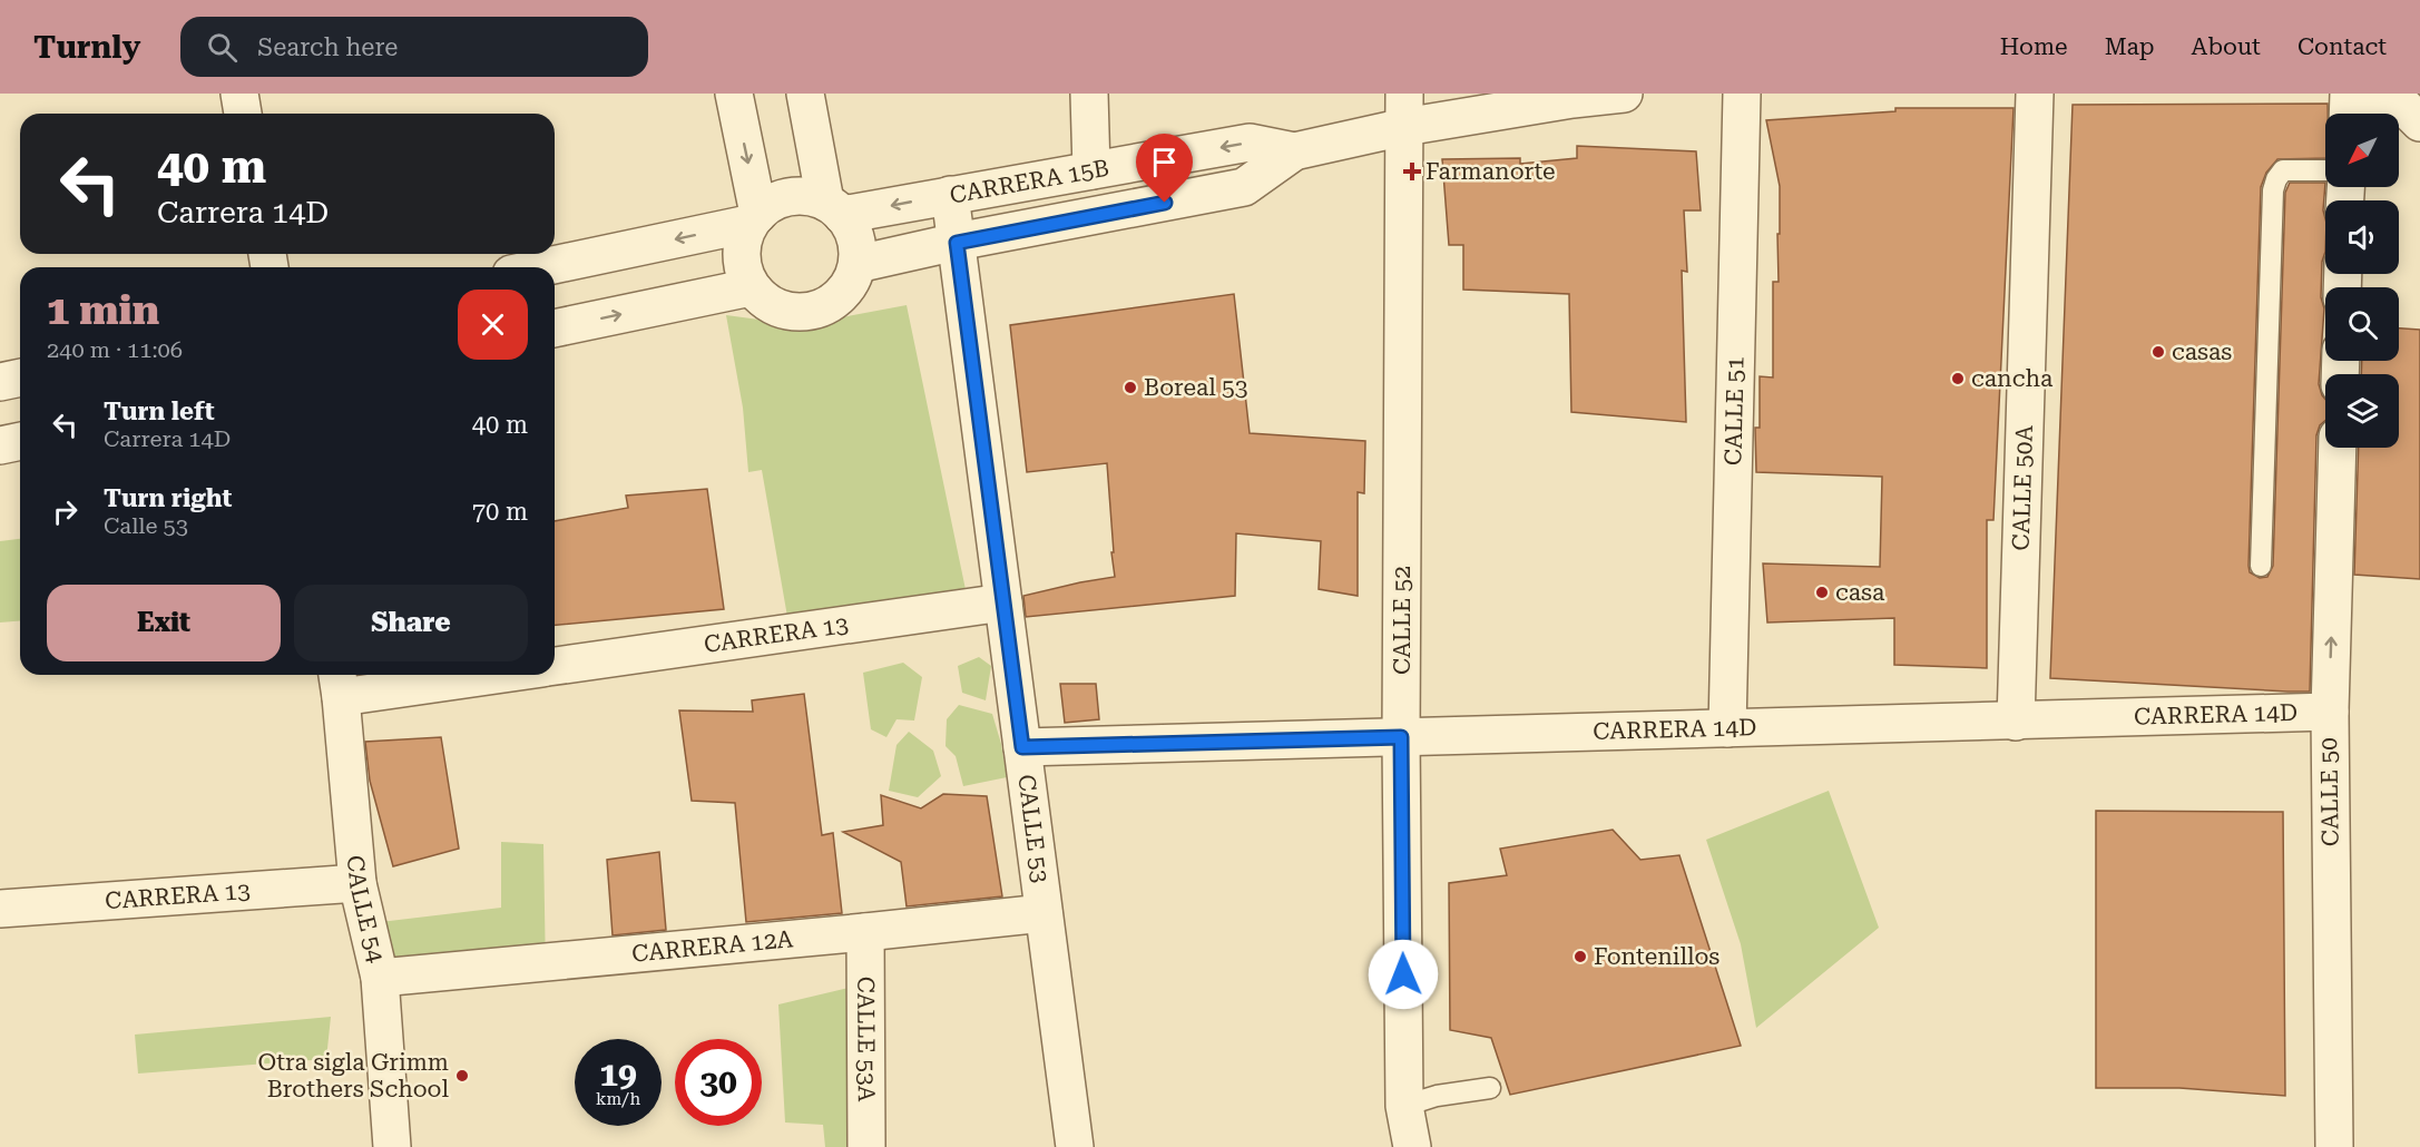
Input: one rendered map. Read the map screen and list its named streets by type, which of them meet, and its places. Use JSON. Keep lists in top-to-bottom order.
{
  "streets": {
    "street": [
      "CARRERA 15B",
      "CALLE 51",
      "CALLE 50A",
      "CALLE 52",
      "CARRERA 13",
      "CARRERA 14D",
      "CALLE 50",
      "CALLE 53",
      "CALLE 54",
      "CARRERA 12A",
      "CALLE 53A"
    ]
  },
  "crossings": [
    ["CARRERA 15B", "CALLE 52"],
    ["CARRERA 15B", "CALLE 53"],
    ["CALLE 51", "CARRERA 14D"],
    ["CALLE 50A", "CARRERA 14D"],
    ["CALLE 52", "CARRERA 14D"],
    ["CARRERA 13", "CALLE 53"],
    ["CARRERA 13", "CALLE 54"],
    ["CARRERA 14D", "CALLE 50"],
    ["CARRERA 14D", "CALLE 53"],
    ["CALLE 53", "CARRERA 12A"],
    ["CALLE 54", "CARRERA 12A"],
    ["CARRERA 12A", "CALLE 53A"]
  ],
  "one_way": ["CALLE 50"],
  "places": {
    "health": ["Farmanorte"],
    "other": [
      "casas",
      "cancha",
      "Boreal 53",
      "casa",
      "Fontenillos",
      "Otra sigla Grimm Brothers School"
    ]
  },
  "north": "bottom left",
  "page": {
    "header": "Turnly",
    "search": "Search here",
    "nav": [
      "Home",
      "Map",
      "About",
      "Contact"
    ],
    "turn": ["40 m", "Carrera 14D"],
    "heading": ["1 min", "240 m · 11:06"],
    "list": [
      {
        "name": "Turn left",
        "note": "Carrera 14D",
        "value": "40 m"
      },
      {
        "name": "Turn right",
        "note": "Calle 53",
        "value": "70 m"
      }
    ],
    "buttons": ["Exit", "Share"],
    "speed": "19 km/h",
    "limit": "30"
  }
}
